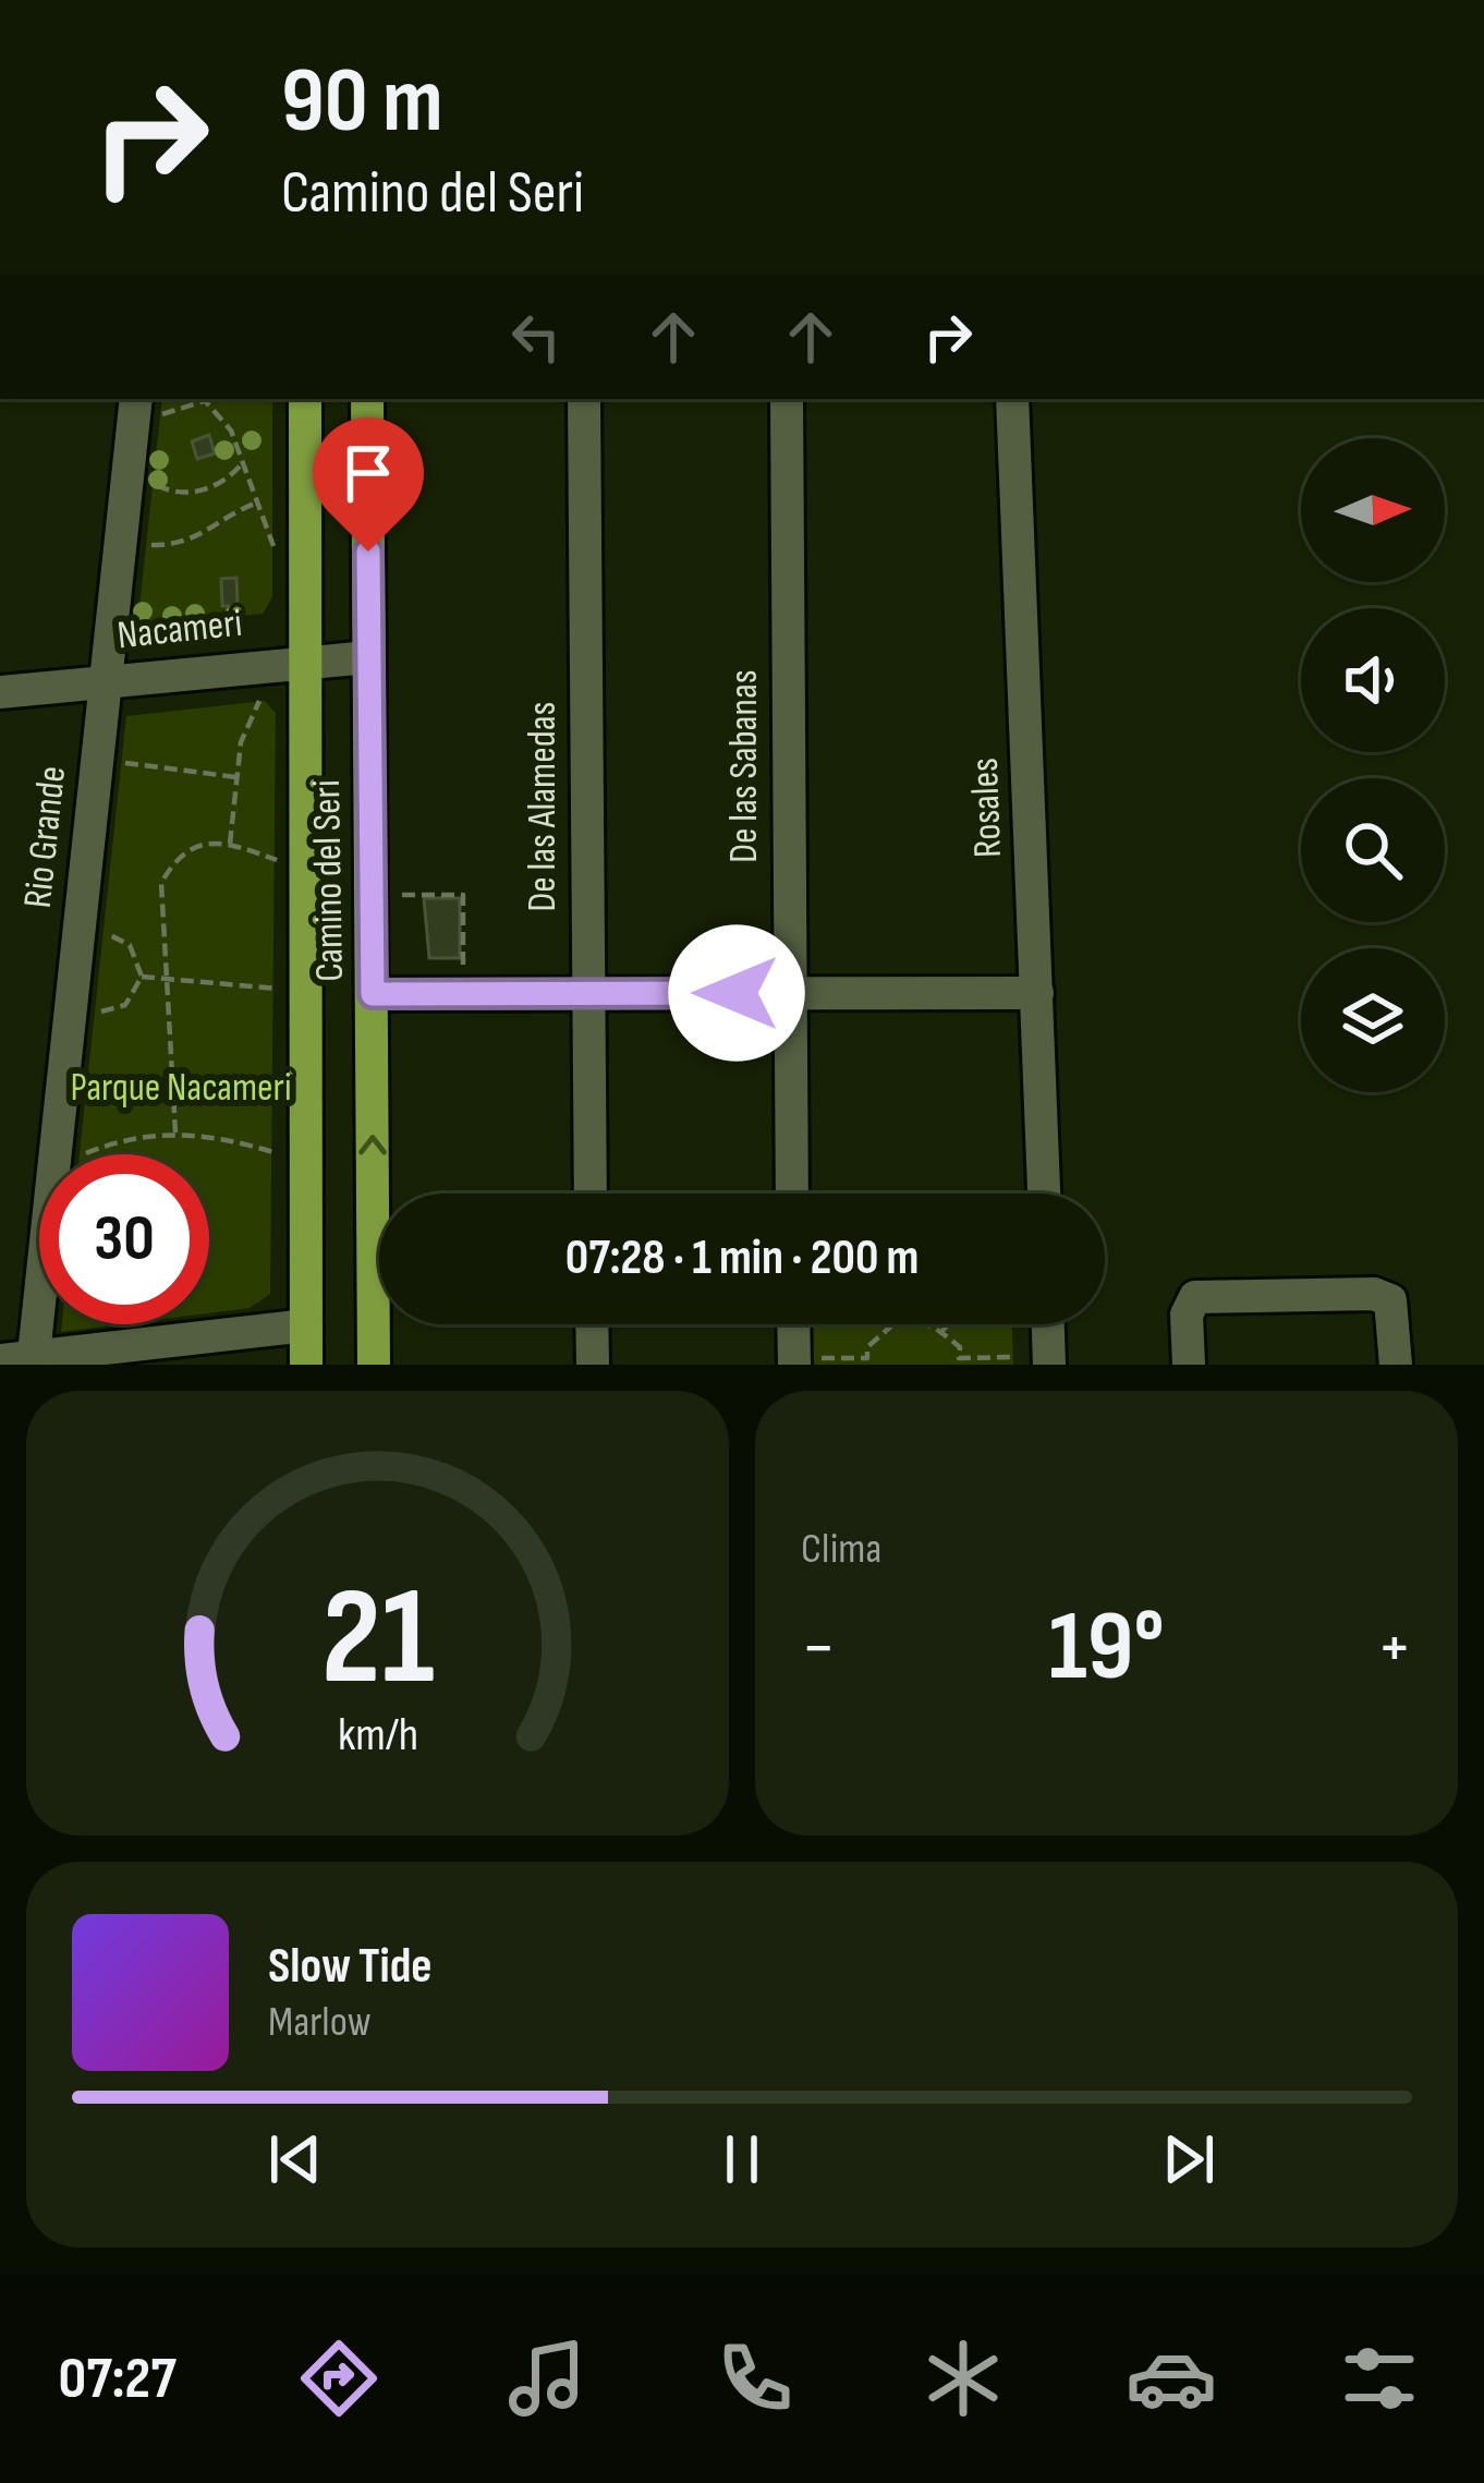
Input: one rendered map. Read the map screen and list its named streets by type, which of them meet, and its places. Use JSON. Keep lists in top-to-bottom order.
{
  "streets": {
    "main road": ["Camino del Seri"],
    "street": [
      "Nacameri",
      "De las Sabanas",
      "De las Alamedas",
      "Rosales",
      "Rio Grande"
    ]
  },
  "crossings": [
    ["Nacameri", "Rio Grande"],
    ["Nacameri", "Camino del Seri"]
  ],
  "parks": ["Parque Nacameri"],
  "north": "right",
  "page": {
    "turn": ["90 m", "Camino del Seri"],
    "limit": "30",
    "trip": "07:28 · 1 min · 200 m",
    "tile": "Clima",
    "heat": ["−", "19°", "+"],
    "song": ["Slow Tide", "Marlow"],
    "tabs": "07:27",
    "gauge": ["21", "km/h"]
  }
}
